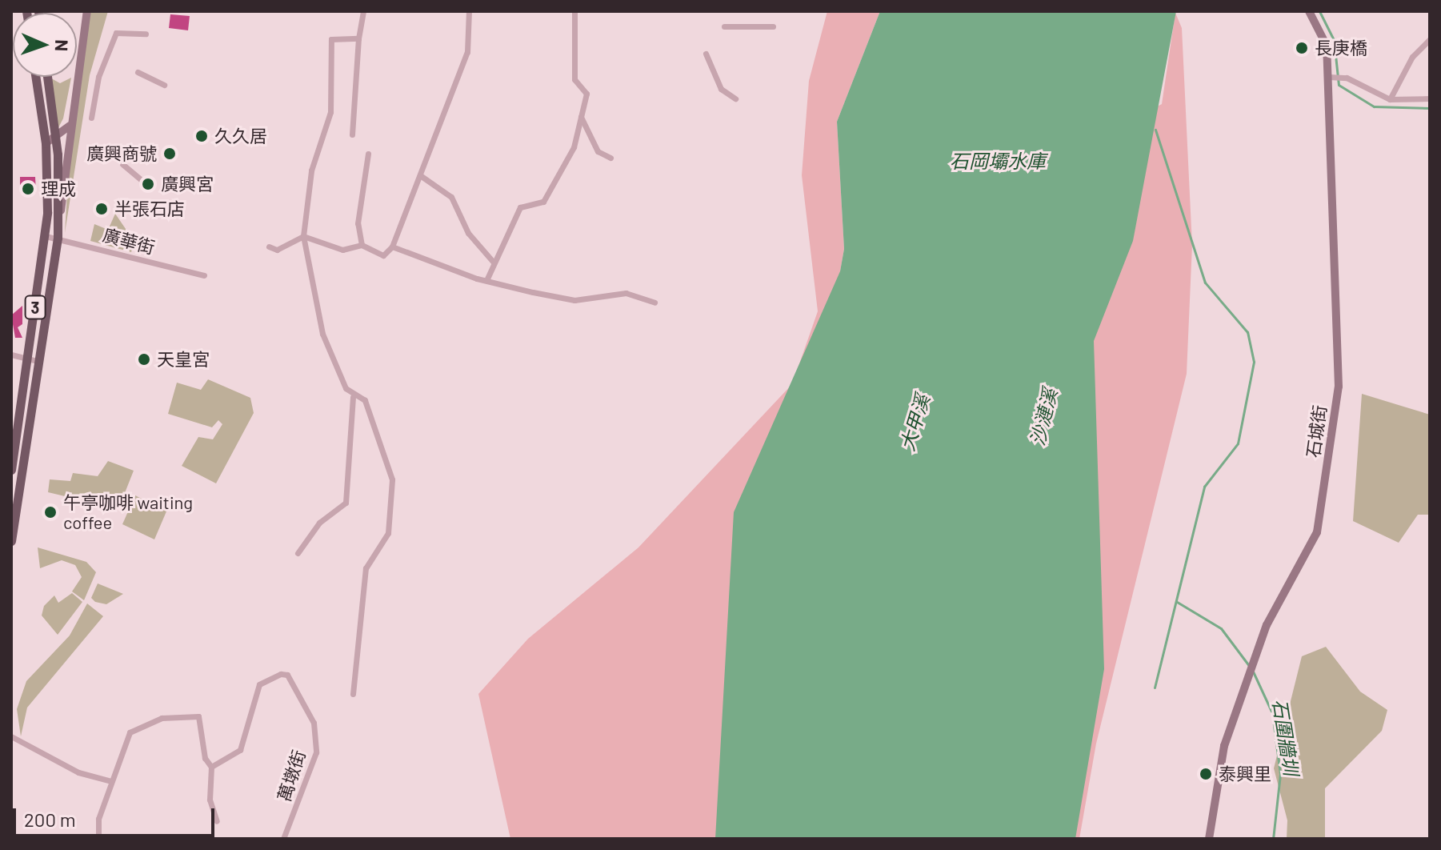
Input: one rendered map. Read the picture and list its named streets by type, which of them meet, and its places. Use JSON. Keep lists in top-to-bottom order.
{
  "streets": {
    "main road": ["3"],
    "street": ["廣華街", "石城街", "萬墩街"]
  },
  "crossings": [
    ["廣華街", "3"]
  ],
  "water": [
    "石岡壩水庫",
    "沙漣溪",
    "大甲溪",
    "石圍牆圳"
  ],
  "places": [
    "長庚橋",
    "久久居",
    "廣興商號",
    "廣興宮",
    "理成",
    "半張石店",
    "天皇宮",
    "午亭咖啡 waiting coffee",
    "泰興里"
  ],
  "scale_bar": "200 m",
  "north": "right"
}
